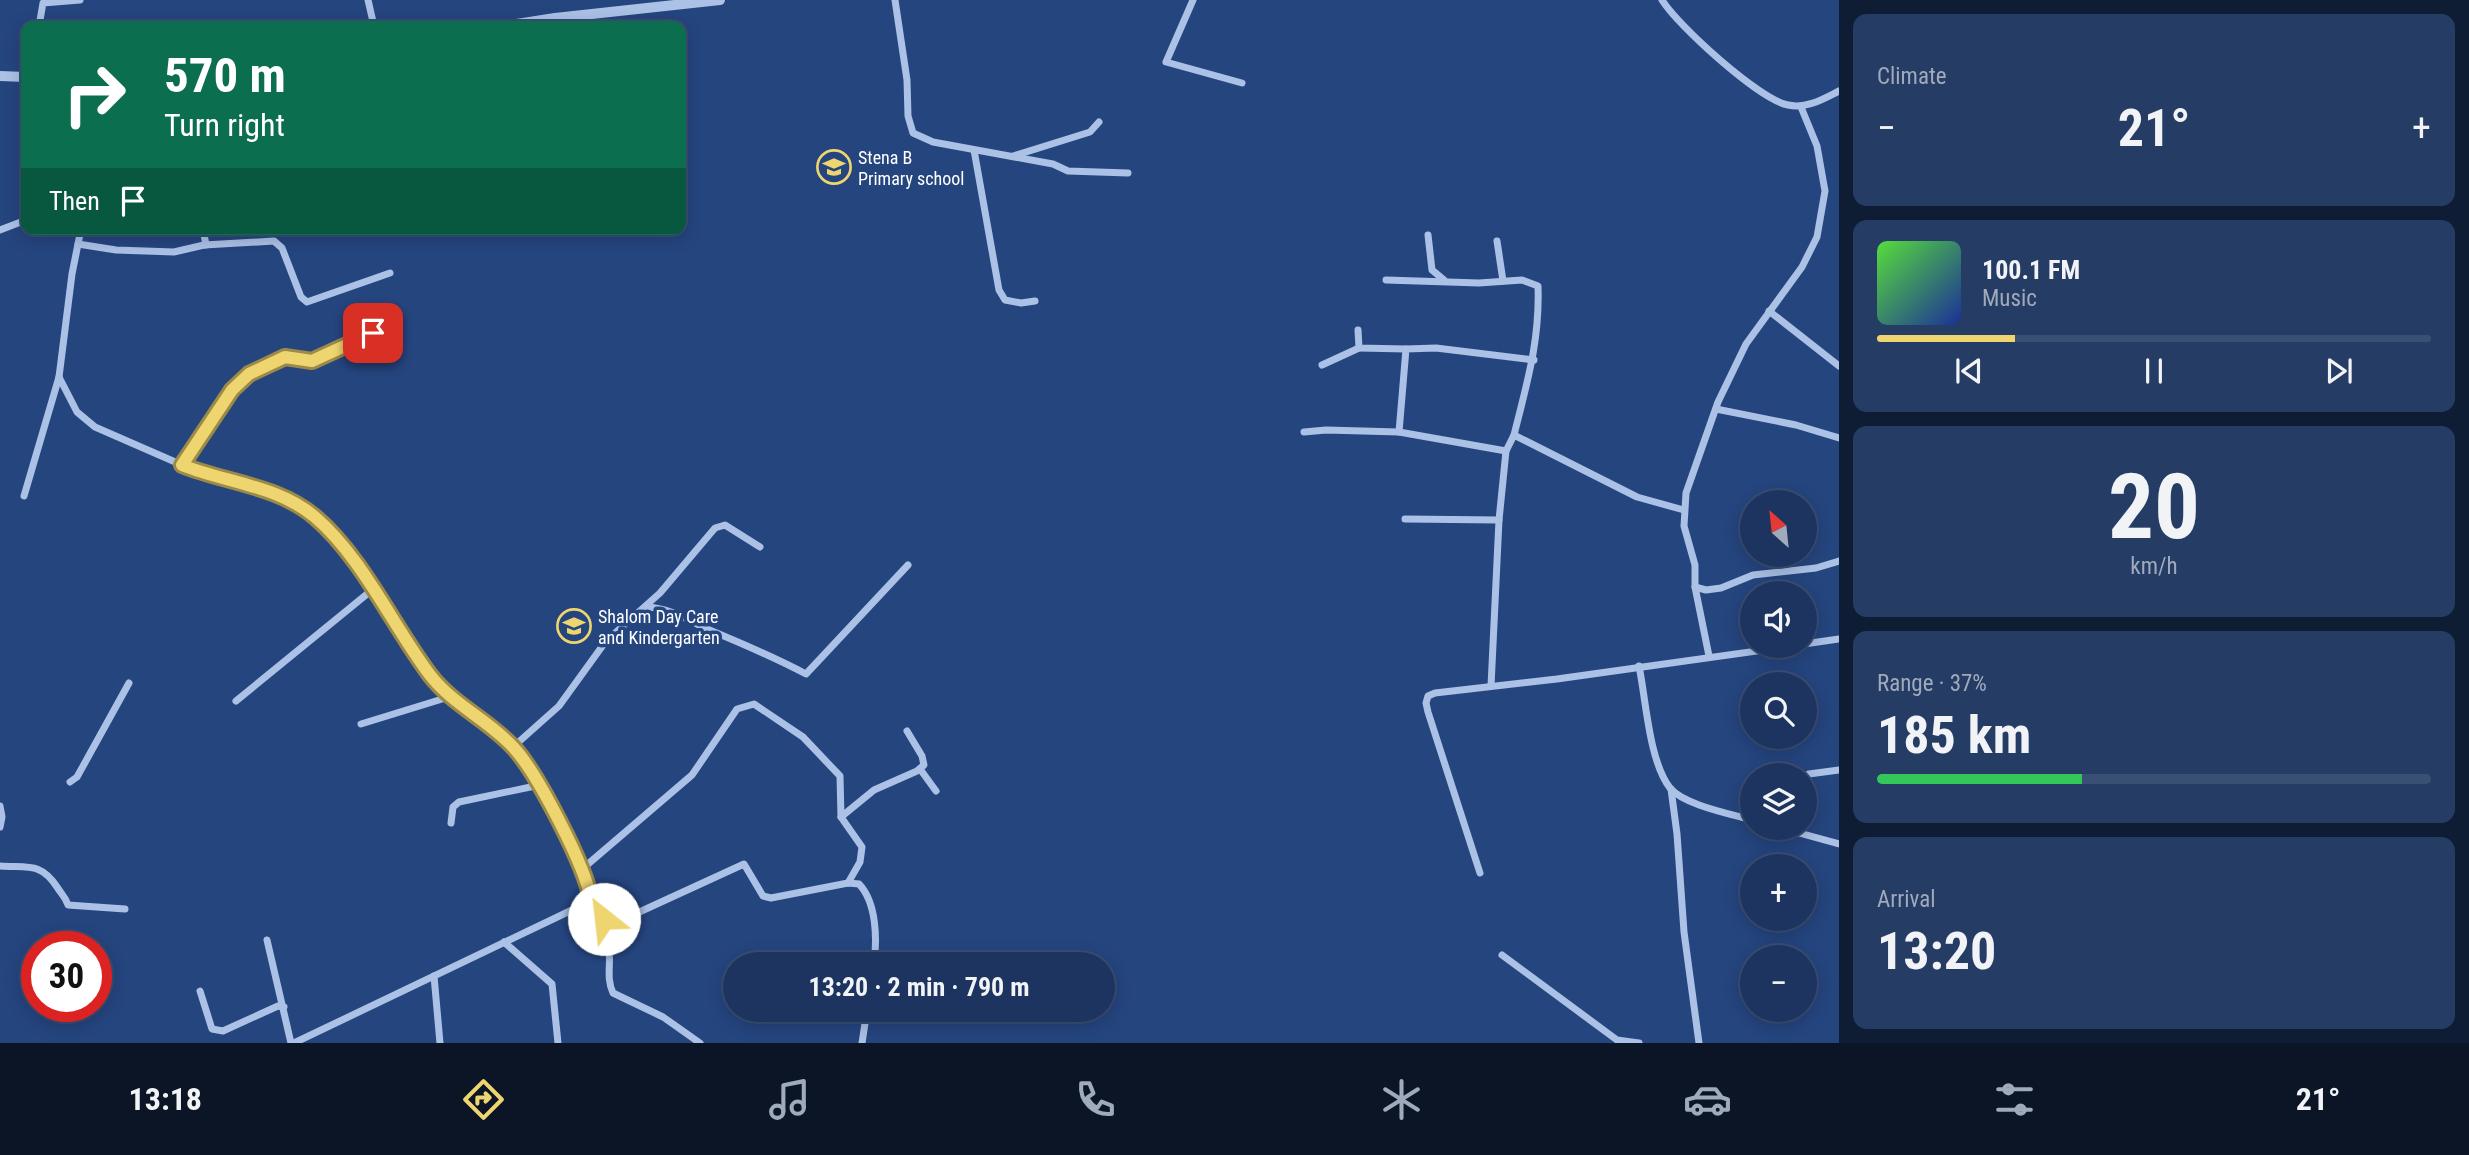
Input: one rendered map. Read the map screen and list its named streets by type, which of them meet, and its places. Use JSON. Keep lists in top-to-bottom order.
{
  "places": {
    "school or university": ["Stena B Primary school", "Shalom Day Care and Kindergarten"]
  },
  "north": "top left",
  "page": {
    "tile": [
      "Climate",
      ["20", "km/h"],
      ["Range · 37%", "185 km"],
      ["Arrival", "13:20"]
    ],
    "turn": ["570 m", "Turn right"],
    "heat": ["−", "21°", "+"],
    "then": "Then",
    "song": ["100.1 FM", "Music"],
    "map_buttons": ["+", "−"],
    "limit": "30",
    "trip": "13:20 · 2 min · 790 m",
    "tabs": ["13:18", "21°"]
  }
}
